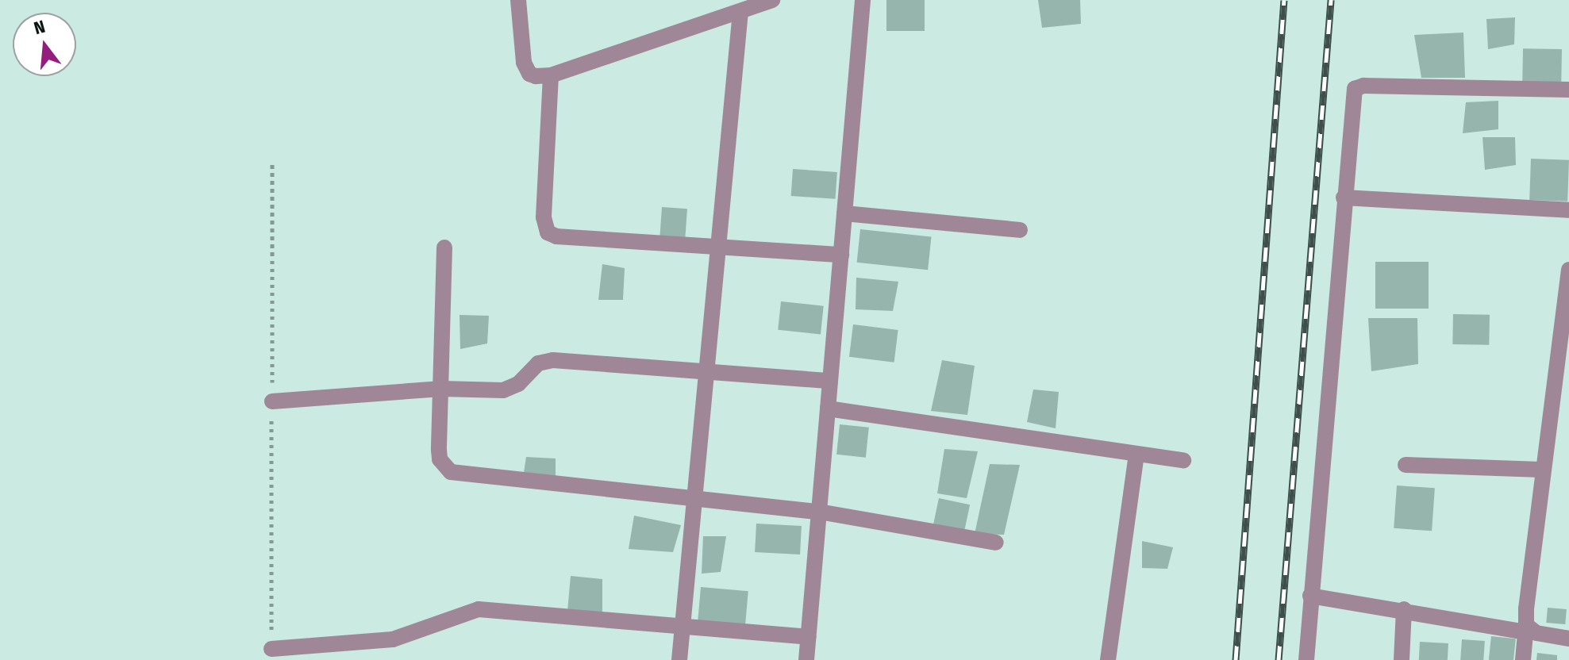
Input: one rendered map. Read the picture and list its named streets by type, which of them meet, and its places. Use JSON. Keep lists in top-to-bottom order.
{
  "north": "top"
}
